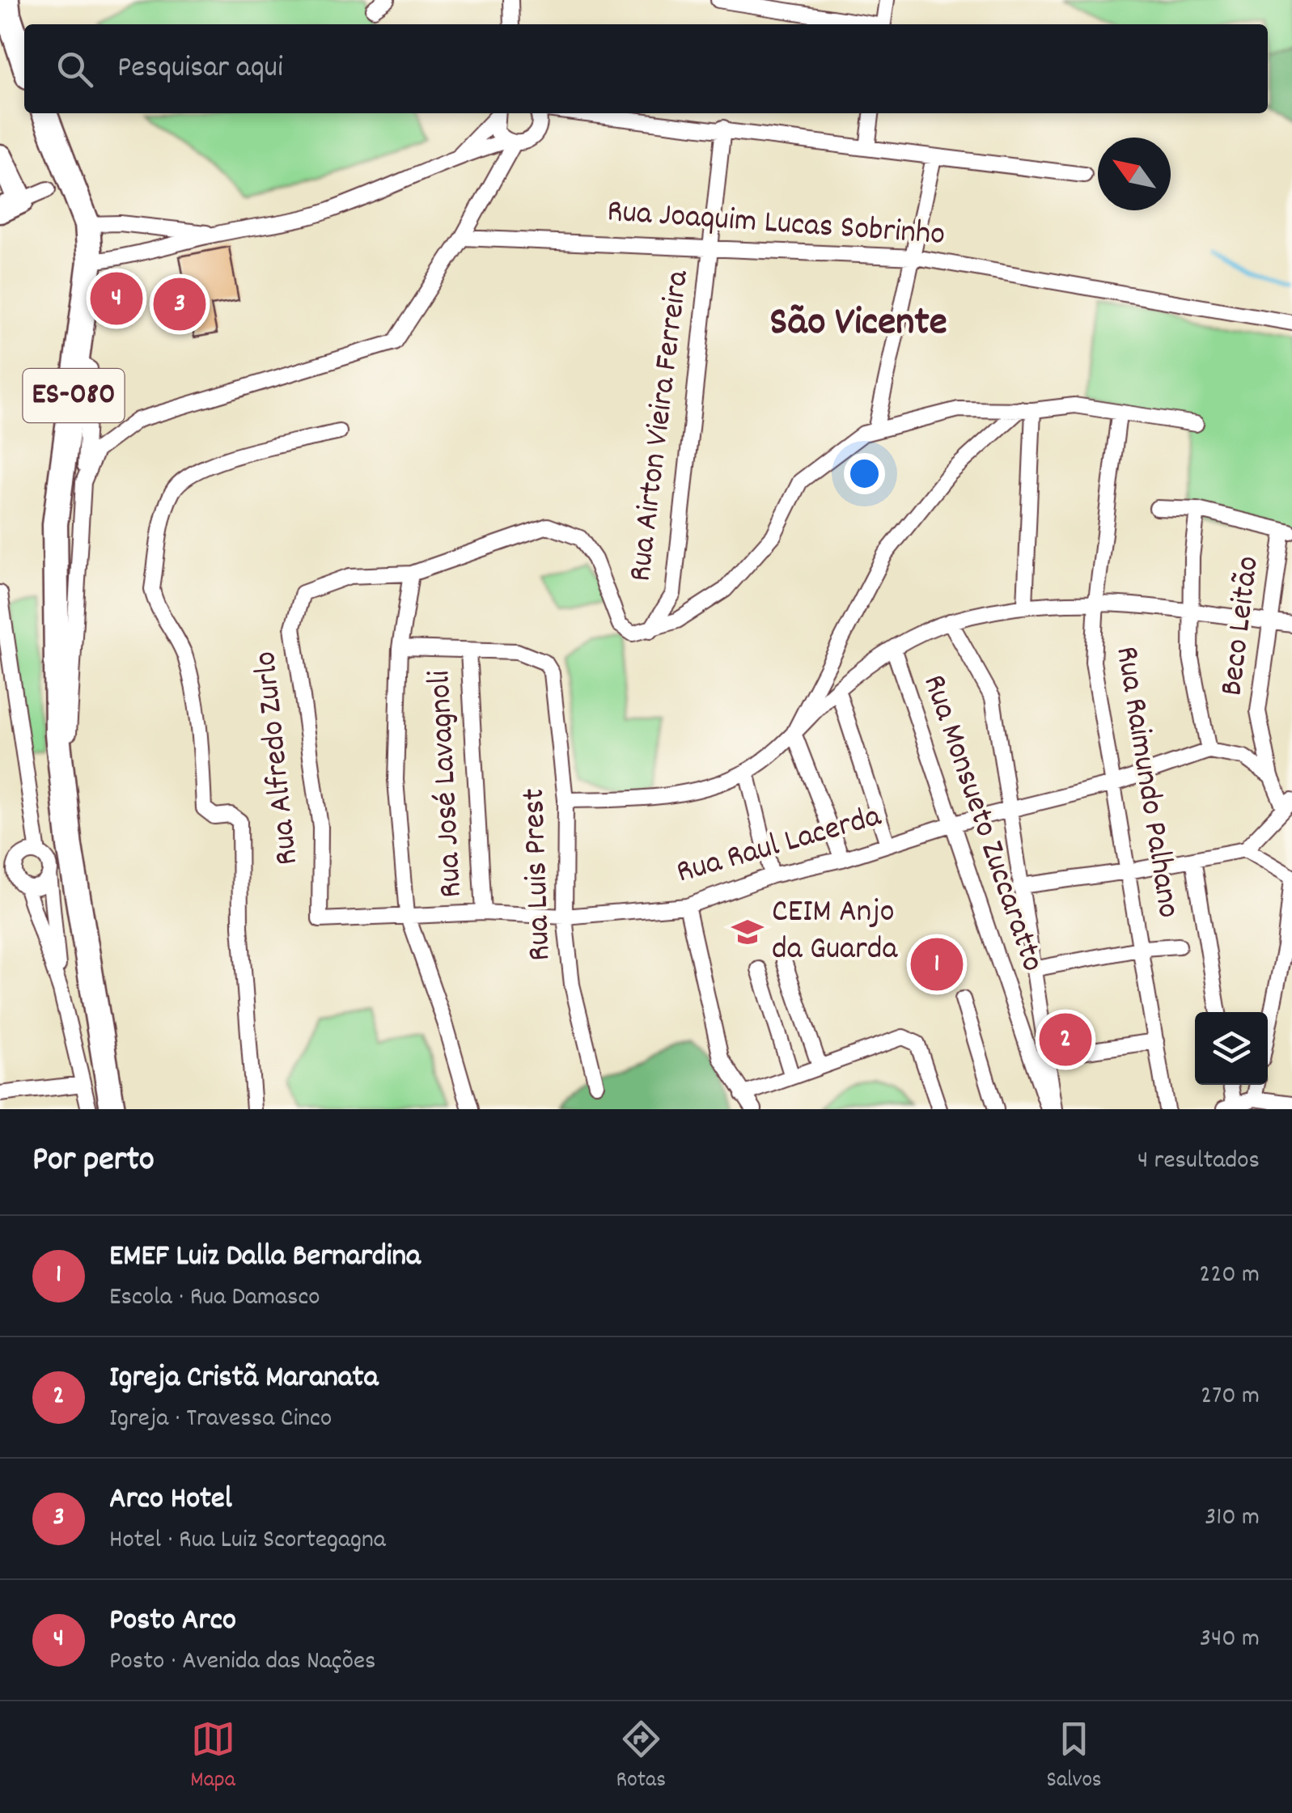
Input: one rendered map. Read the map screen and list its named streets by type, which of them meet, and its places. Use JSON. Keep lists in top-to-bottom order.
{
  "streets": {
    "main road": ["ES-080"],
    "street": [
      "Rua Joaquim Lucas Sobrinho",
      "Rua Airton Vieira Ferreira",
      "Beco Leitão",
      "Rua Alfredo Zurlo",
      "Rua Raimundo Palhano",
      "Rua José Lavagnoli",
      "Rua Monsueto Zuccaratto",
      "Rua Raul Lacerda",
      "Rua Luis Prest"
    ]
  },
  "crossings": [
    ["Rua Joaquim Lucas Sobrinho", "Rua Airton Vieira Ferreira"],
    ["Rua Alfredo Zurlo", "Rua Raul Lacerda"],
    ["Rua Raimundo Palhano", "Rua Raul Lacerda"],
    ["Rua José Lavagnoli", "Rua Raul Lacerda"],
    ["Rua José Lavagnoli", "Rua Luis Prest"],
    ["Rua Monsueto Zuccaratto", "Rua Raul Lacerda"],
    ["Rua Raul Lacerda", "Rua Luis Prest"]
  ],
  "districts": ["São Vicente"],
  "places": {
    "school or university": ["CEIM Anjo da Guarda"]
  },
  "north": "top left",
  "page": {
    "search": "Pesquisar aqui",
    "pins": [
      "4",
      "3",
      "1",
      "2"
    ],
    "heading": ["Por perto", "4 resultados"],
    "list": [
      {
        "mark": "1",
        "name": "EMEF Luiz Dalla Bernardina",
        "note": "Escola · Rua Damasco",
        "value": "220 m"
      },
      {
        "mark": "2",
        "name": "Igreja Cristã Maranata",
        "note": "Igreja · Travessa Cinco",
        "value": "270 m"
      },
      {
        "mark": "3",
        "name": "Arco Hotel",
        "note": "Hotel · Rua Luiz Scortegagna",
        "value": "310 m"
      },
      {
        "mark": "4",
        "name": "Posto Arco",
        "note": "Posto · Avenida das Nações",
        "value": "340 m"
      }
    ],
    "nav": ["Mapa", "Rotas", "Salvos"]
  }
}
